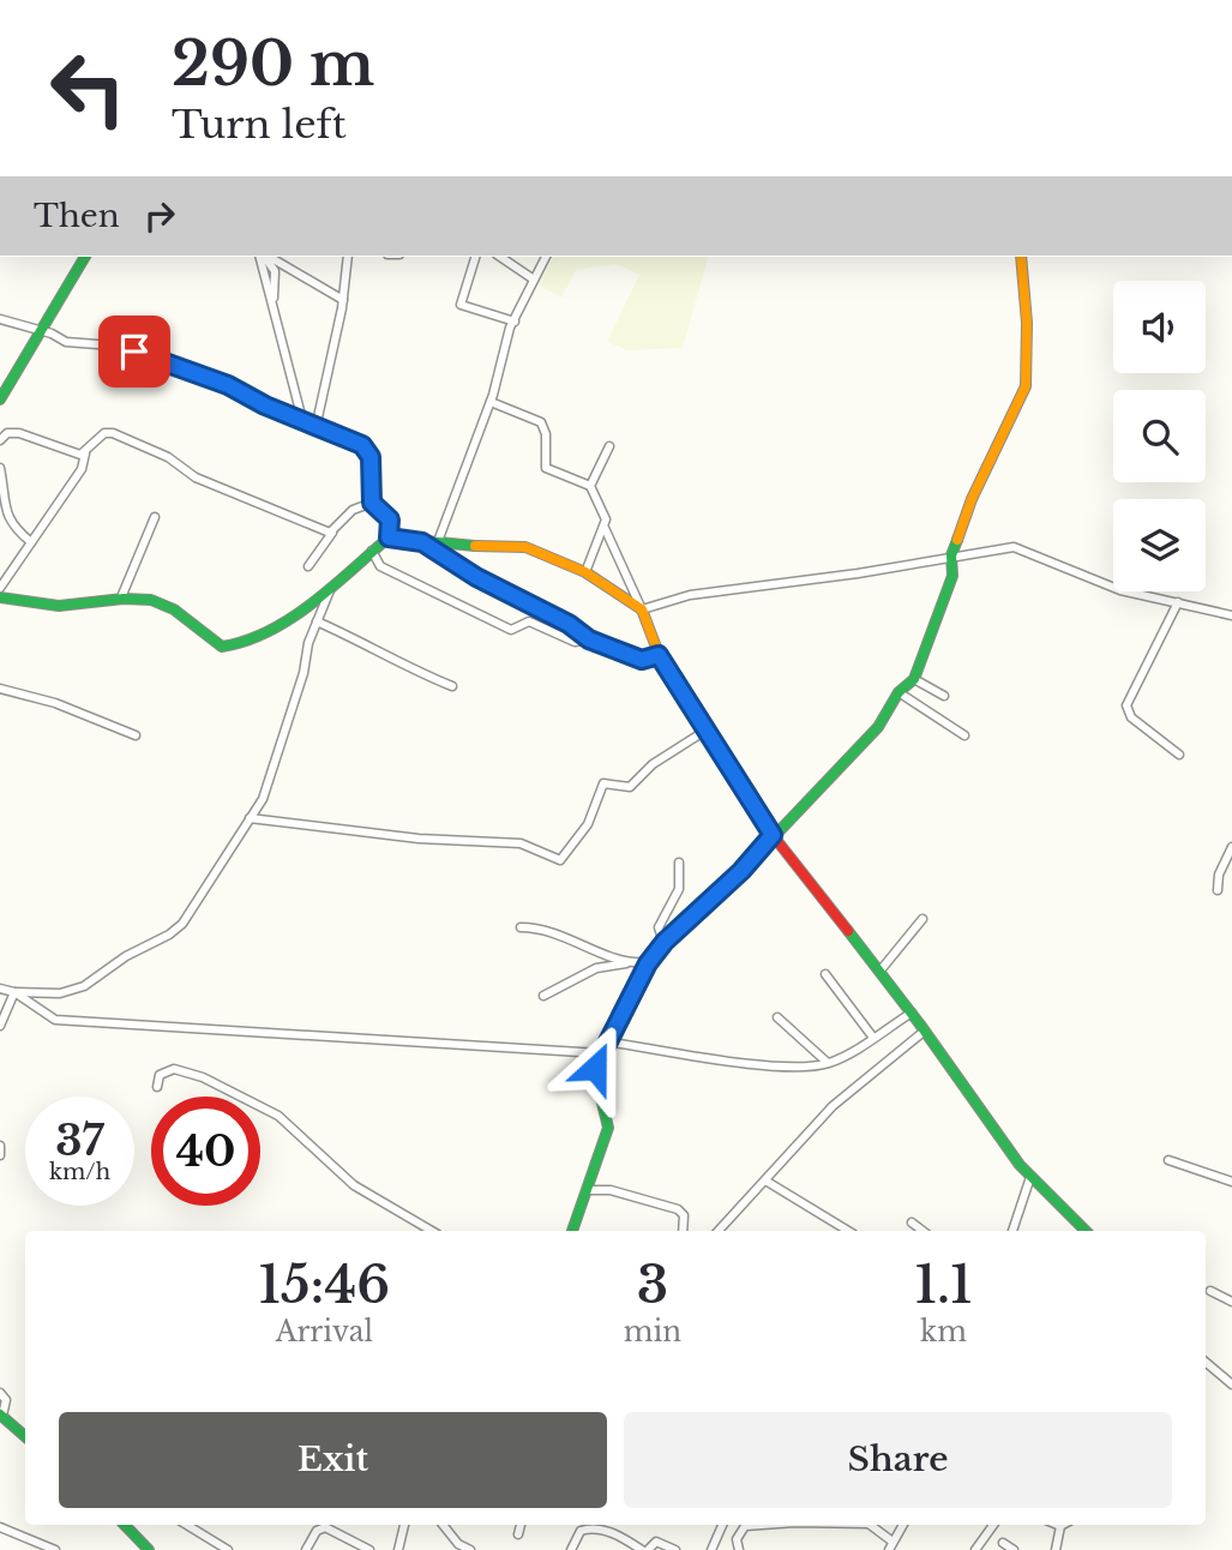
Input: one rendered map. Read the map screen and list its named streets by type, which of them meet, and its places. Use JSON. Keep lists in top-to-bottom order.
{
  "page": {
    "turn": ["290 m", "Turn left"],
    "then": "Then",
    "speed": "37 km/h",
    "limit": "40",
    "eta": [
      "15:46",
      "Arrival",
      "3",
      "min",
      "1.1",
      "km"
    ],
    "buttons": ["Exit", "Share"]
  }
}
